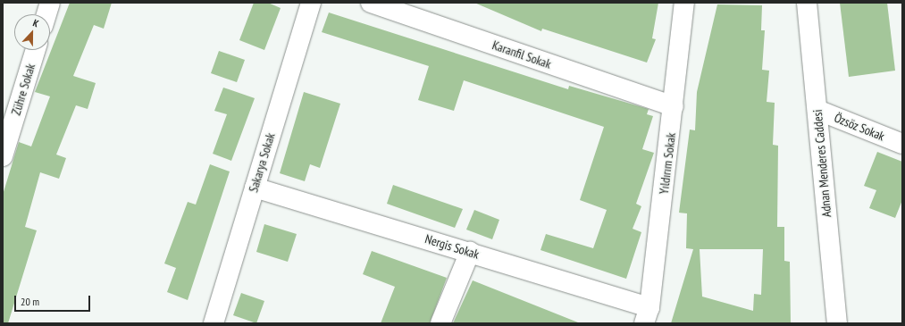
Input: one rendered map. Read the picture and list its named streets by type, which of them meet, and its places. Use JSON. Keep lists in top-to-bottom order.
{
  "streets": {
    "street": [
      "Karanfil Sokak",
      "Zühre Sokak",
      "Özsöz Sokak",
      "Sakarya Sokak",
      "Yıldırım Sokak",
      "Adnan Menderes Caddesi",
      "Nergis Sokak"
    ]
  },
  "crossings": [
    ["Karanfil Sokak", "Yıldırım Sokak"],
    ["Özsöz Sokak", "Adnan Menderes Caddesi"],
    ["Sakarya Sokak", "Nergis Sokak"],
    ["Yıldırım Sokak", "Nergis Sokak"]
  ],
  "scale_bar": "20 m",
  "north": "top"
}
